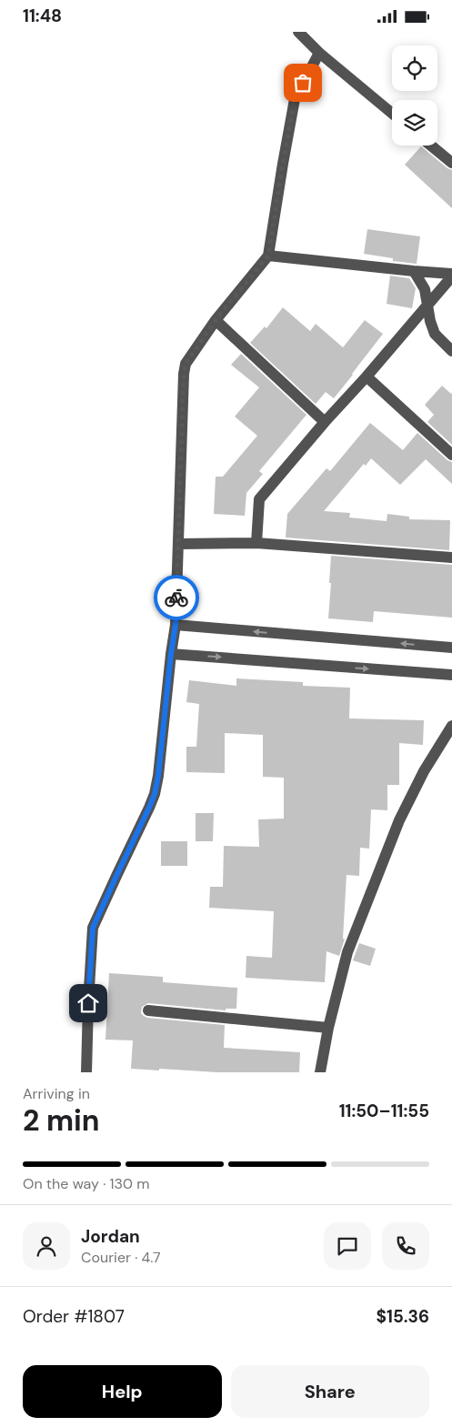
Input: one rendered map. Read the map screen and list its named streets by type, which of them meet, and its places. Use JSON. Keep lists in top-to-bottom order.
{
  "page": {
    "status": "11:48",
    "heading": ["2 min", "Arriving in", "11:50–11:55"],
    "panel": [
      "Jordan",
      "Courier · 4.7",
      "Order #1807",
      "$15.36"
    ],
    "bar": "On the way · 130 m",
    "buttons": ["Help", "Share"]
  }
}
